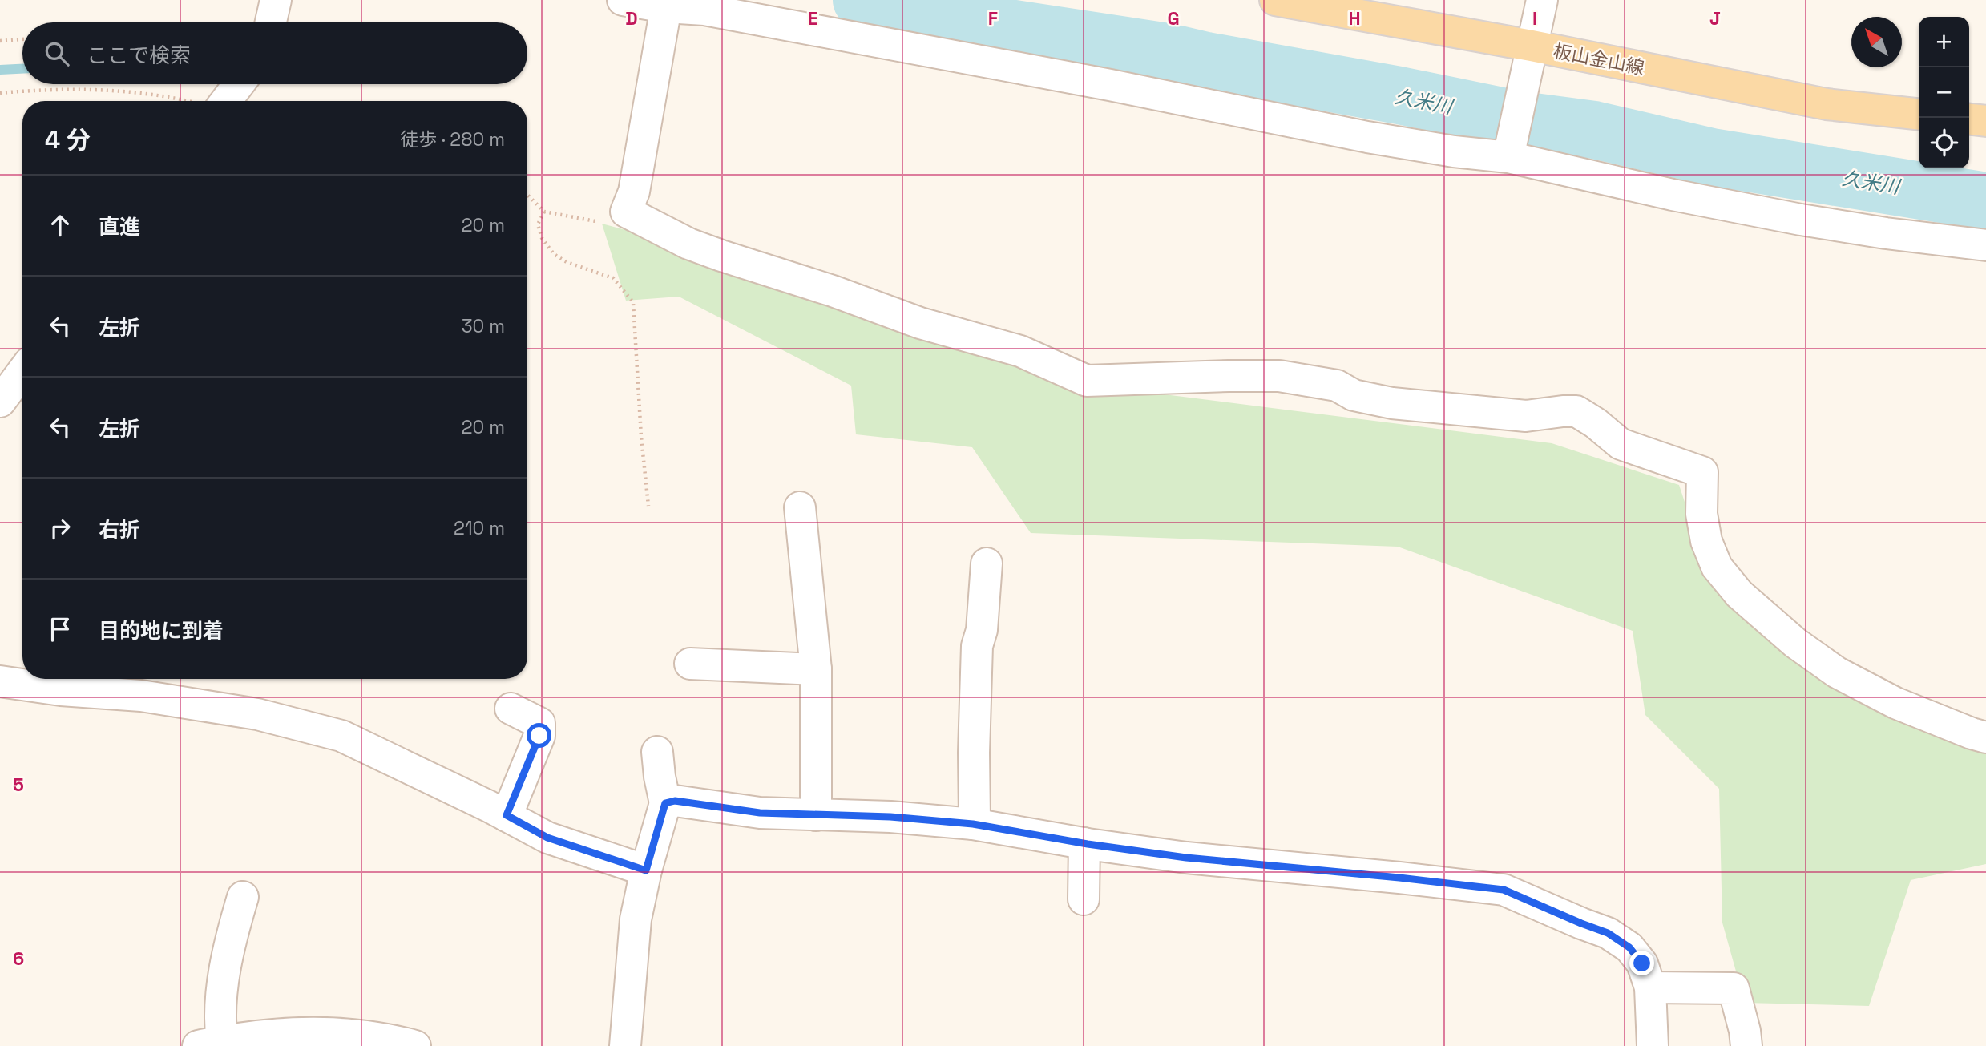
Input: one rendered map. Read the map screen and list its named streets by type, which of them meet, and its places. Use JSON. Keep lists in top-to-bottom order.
{
  "streets": {
    "main road": ["板山金山線"]
  },
  "water": ["久米川"],
  "north": "top left",
  "page": {
    "map_buttons": ["+", "−"],
    "search": "ここで検索",
    "heading": ["4 分", "徒歩 · 280 m"],
    "list": [
      ["直進", "20 m"],
      ["左折", "30 m"],
      ["左折", "20 m"],
      ["右折", "210 m"],
      "目的地に到着"
    ]
  },
  "grid": {
    "columns": [
      "D",
      "E",
      "F",
      "G",
      "H",
      "I",
      "J"
    ],
    "rows": ["5", "6"]
  }
}
